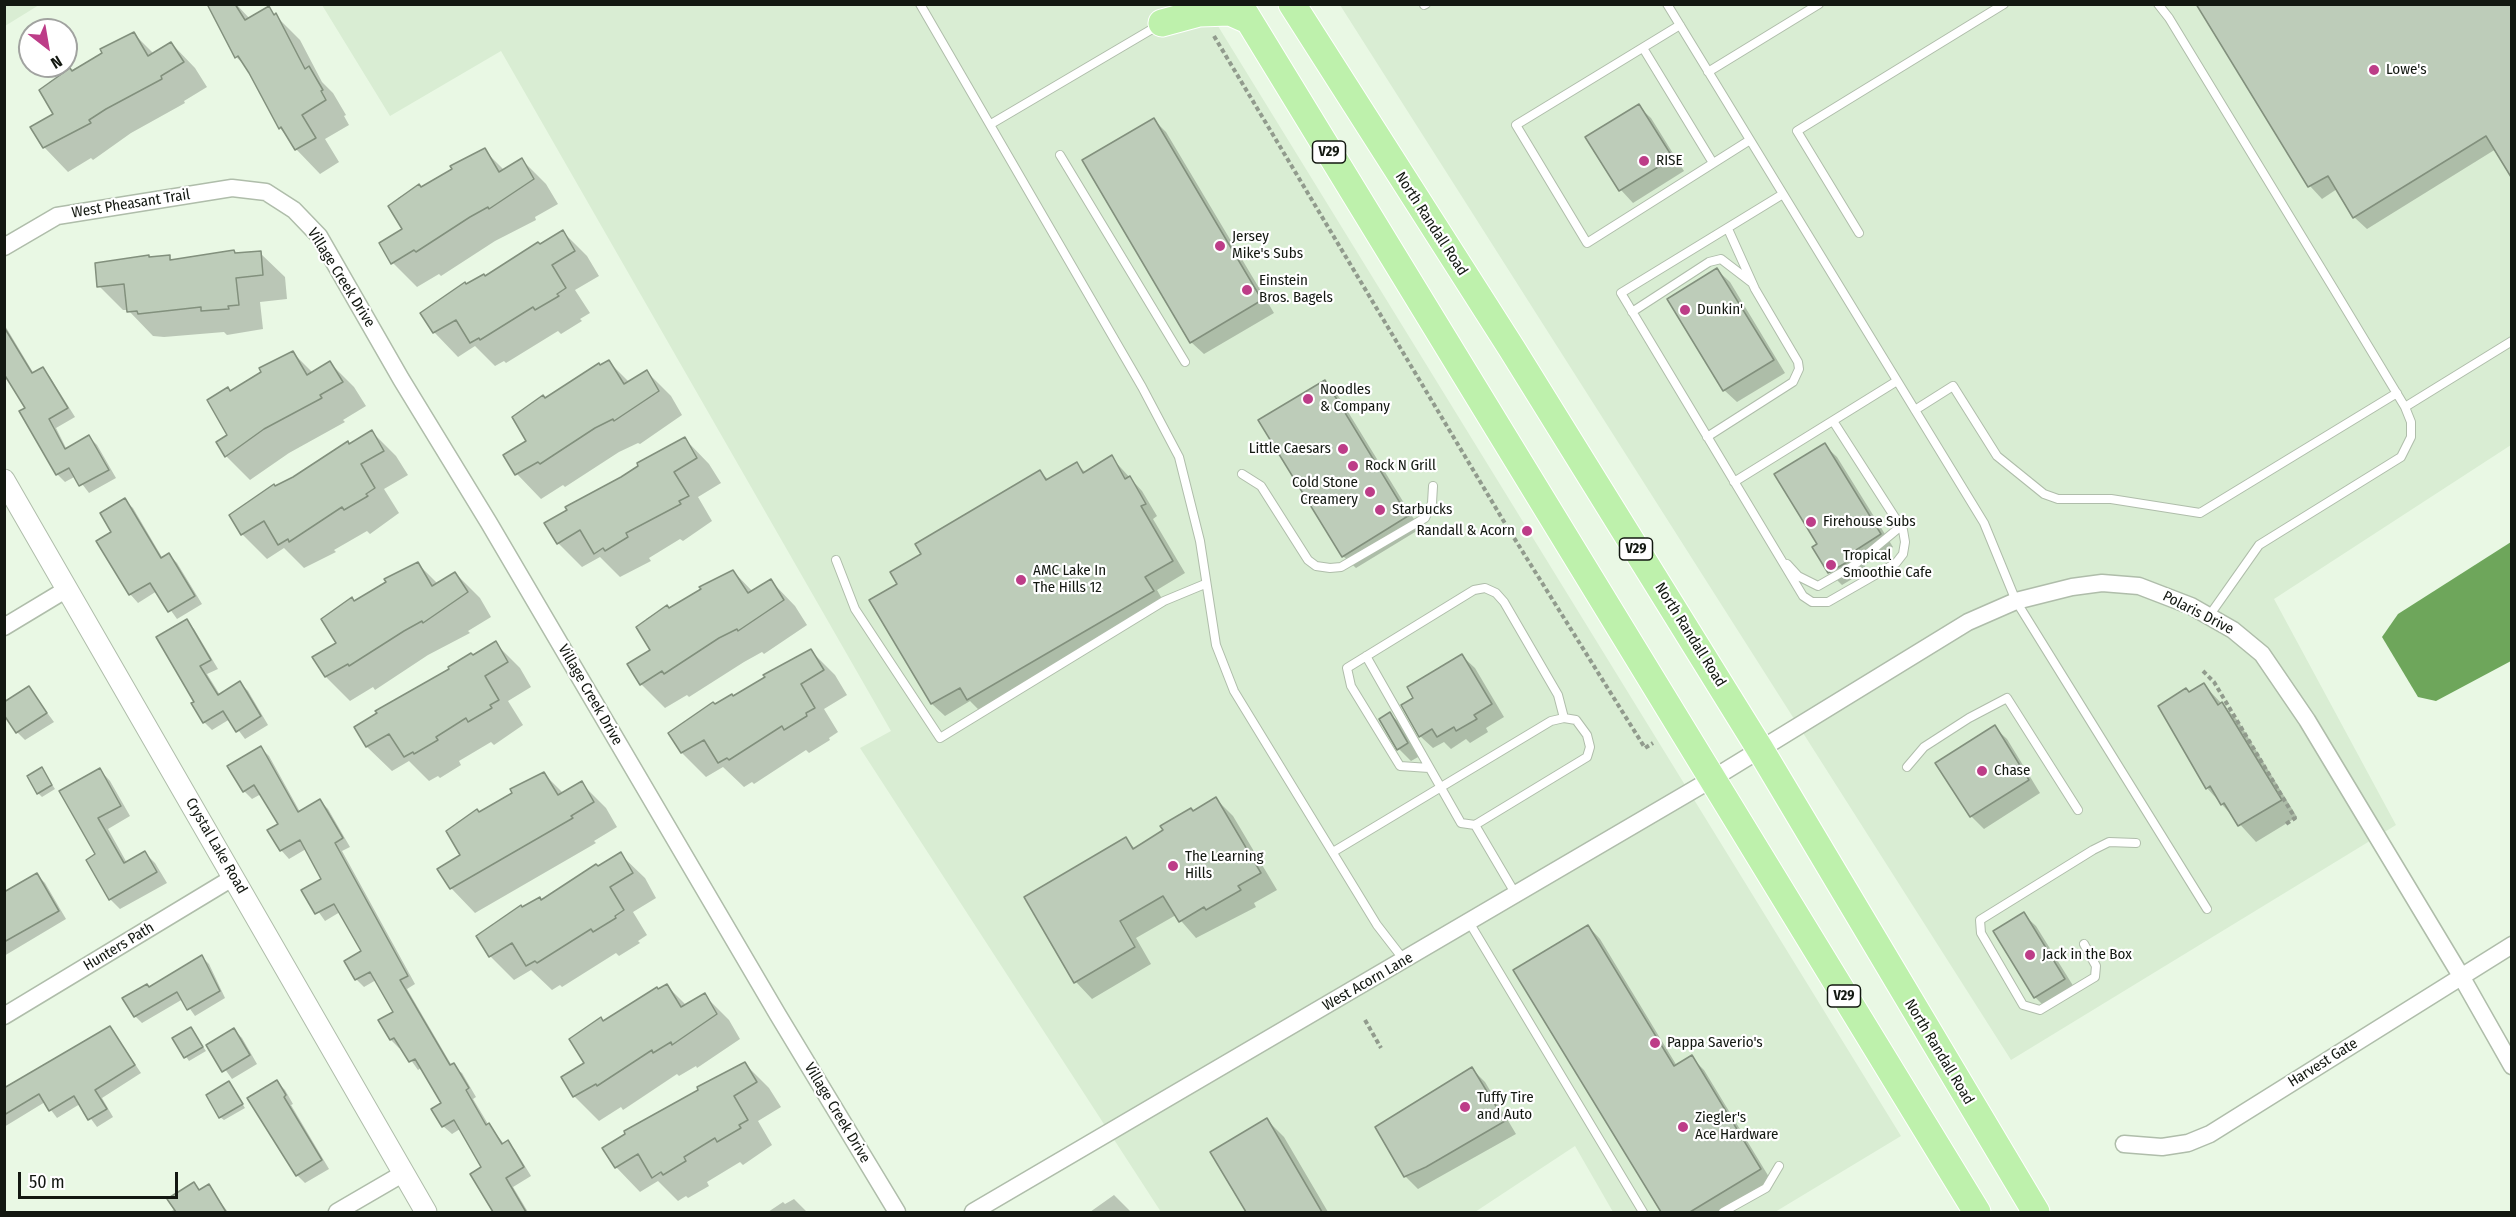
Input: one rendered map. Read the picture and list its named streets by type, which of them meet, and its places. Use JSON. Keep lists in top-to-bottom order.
{
  "streets": {
    "main road": ["V29", "North Randall Road"],
    "street": [
      "West Pheasant Trail",
      "Village Creek Drive",
      "Polaris Drive",
      "Crystal Lake Road",
      "Hunters Path",
      "West Acorn Lane",
      "Harvest Gate"
    ]
  },
  "crossings": [
    ["V29", "West Acorn Lane"],
    ["West Pheasant Trail", "Village Creek Drive"],
    ["North Randall Road", "Polaris Drive"],
    ["North Randall Road", "West Acorn Lane"],
    ["Polaris Drive", "West Acorn Lane"],
    ["Polaris Drive", "Harvest Gate"],
    ["Crystal Lake Road", "Hunters Path"]
  ],
  "places": [
    "Lowe's",
    "RISE",
    "Jersey Mike's Subs",
    "Einstein Bros. Bagels",
    "Dunkin'",
    "Noodles & Company",
    "Little Caesars",
    "Rock N Grill",
    "Cold Stone Creamery",
    "Starbucks",
    "Firehouse Subs",
    "Randall & Acorn",
    "Tropical Smoothie Cafe",
    "AMC Lake In The Hills 12",
    "Chase",
    "The Learning Hills",
    "Jack in the Box",
    "Pappa Saverio's",
    "Tuffy Tire and Auto",
    "Ziegler's Ace Hardware"
  ],
  "scale_bar": "50 m",
  "north": "bottom right"
}
